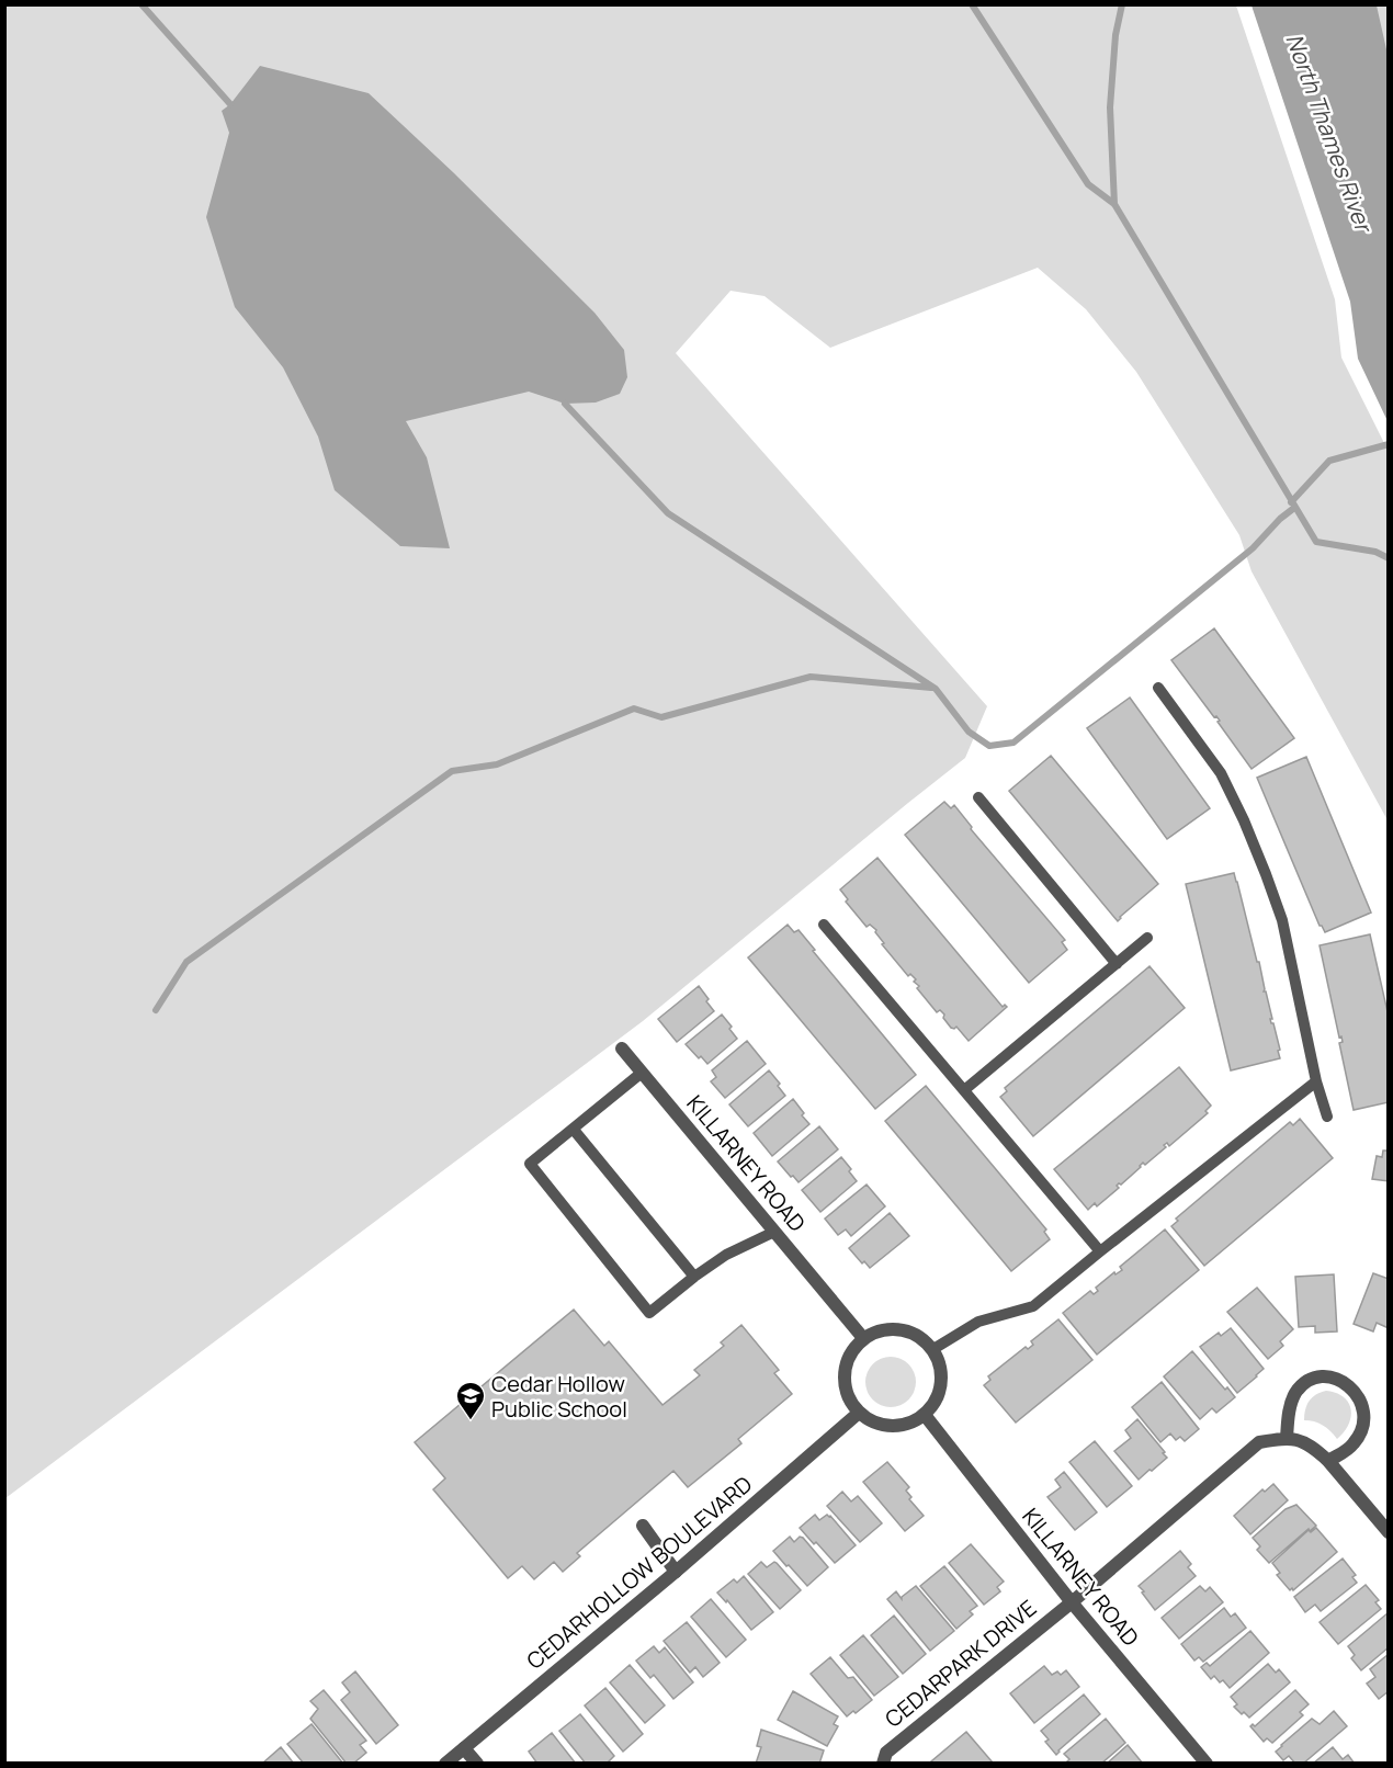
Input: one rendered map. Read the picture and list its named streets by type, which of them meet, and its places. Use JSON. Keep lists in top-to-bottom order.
{
  "streets": {
    "street": ["KILLARNEY ROAD", "CEDARHOLLOW BOULEVARD", "CEDARPARK DRIVE"]
  },
  "crossings": [
    ["KILLARNEY ROAD", "CEDARHOLLOW BOULEVARD"],
    ["KILLARNEY ROAD", "CEDARPARK DRIVE"]
  ],
  "water": ["North Thames River"],
  "places": {
    "school or university": ["Cedar Hollow Public School"]
  }
}
